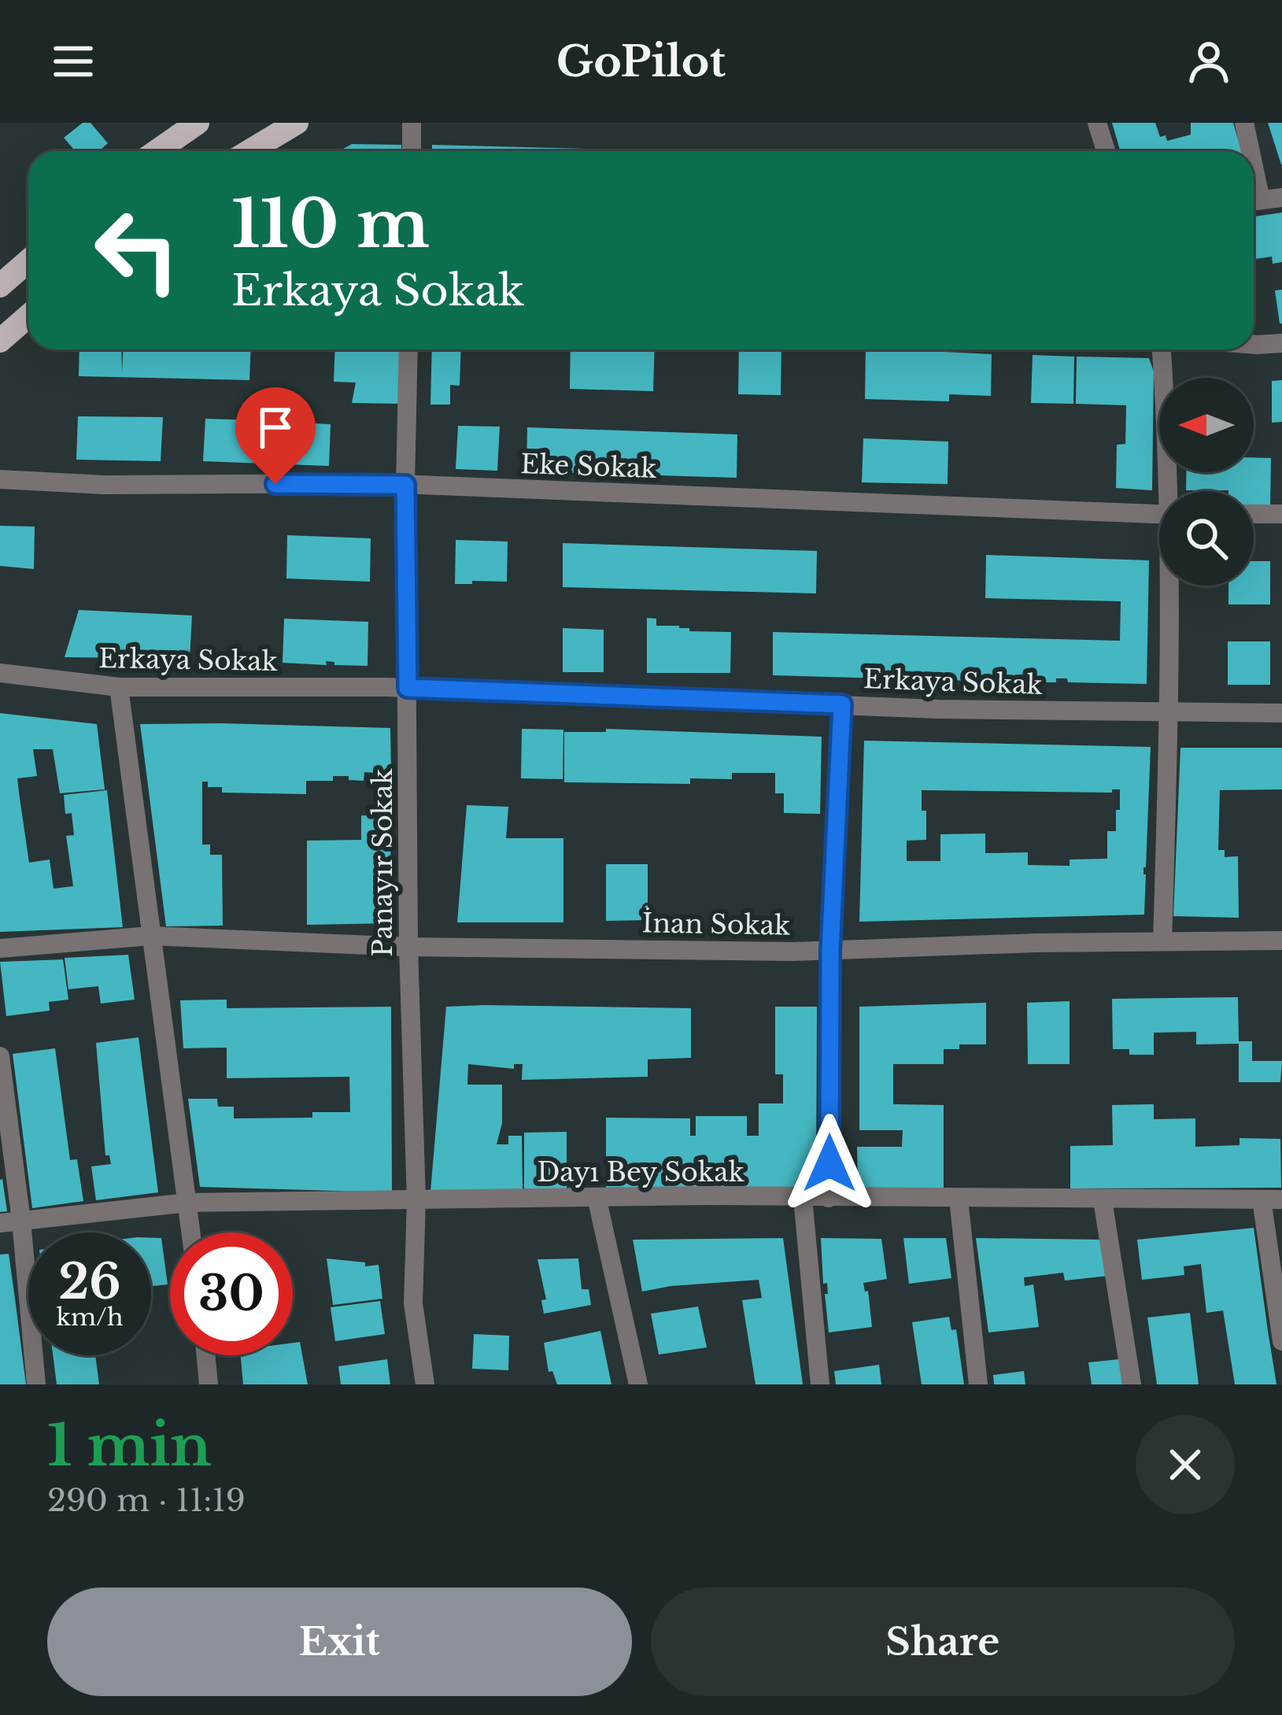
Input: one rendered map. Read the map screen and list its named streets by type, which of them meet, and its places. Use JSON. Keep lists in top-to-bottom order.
{
  "streets": {
    "street": [
      "Eke Sokak",
      "Erkaya Sokak",
      "Panayır Sokak",
      "İnan Sokak",
      "Dayı Bey Sokak"
    ]
  },
  "crossings": [
    ["Eke Sokak", "Panayır Sokak"],
    ["Erkaya Sokak", "Panayır Sokak"],
    ["Panayır Sokak", "İnan Sokak"],
    ["Panayır Sokak", "Dayı Bey Sokak"]
  ],
  "north": "left",
  "page": {
    "header": "GoPilot",
    "turn": ["110 m", "Erkaya Sokak"],
    "speed": "26 km/h",
    "limit": "30",
    "heading": ["1 min", "290 m · 11:19"],
    "buttons": ["Exit", "Share"]
  }
}
